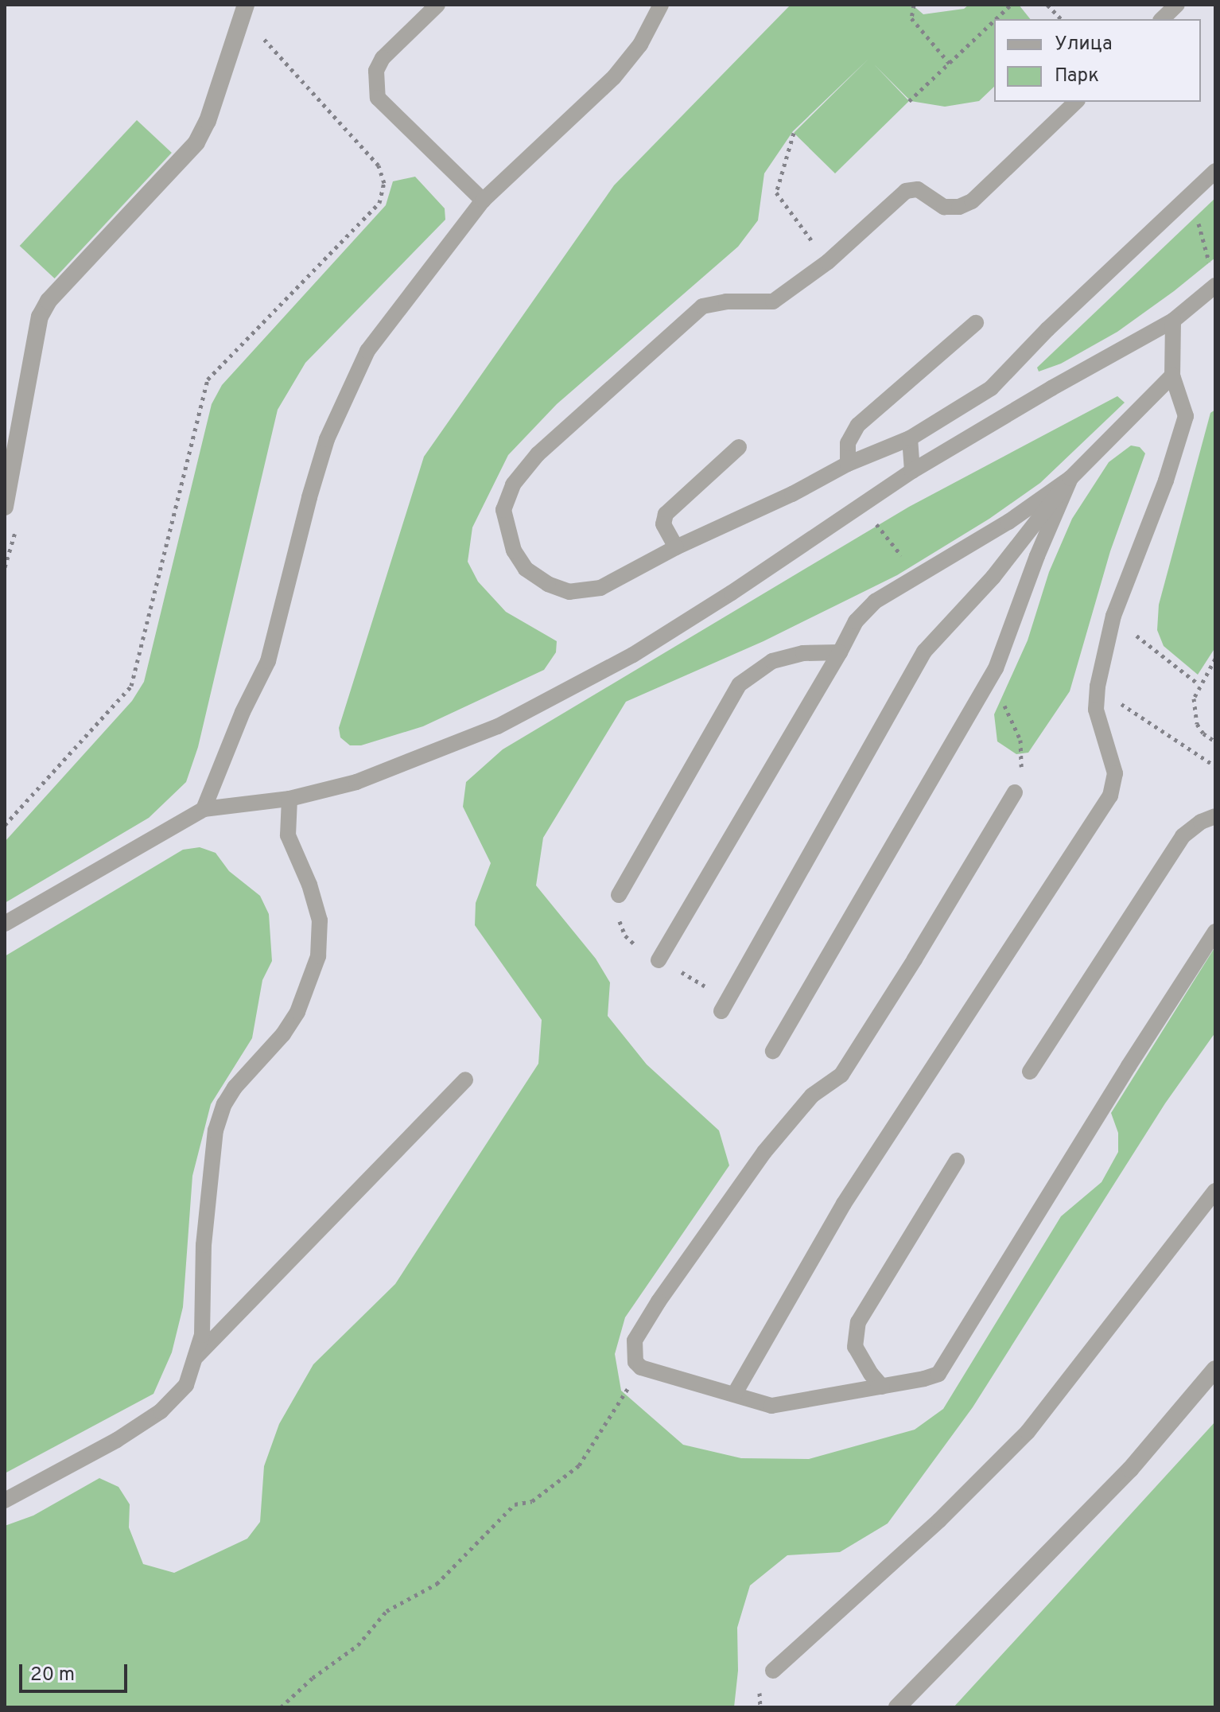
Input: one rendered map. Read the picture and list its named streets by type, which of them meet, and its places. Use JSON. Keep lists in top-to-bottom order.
{
  "legend": ["Улица", "Парк"],
  "scale_bar": "20 m"
}
